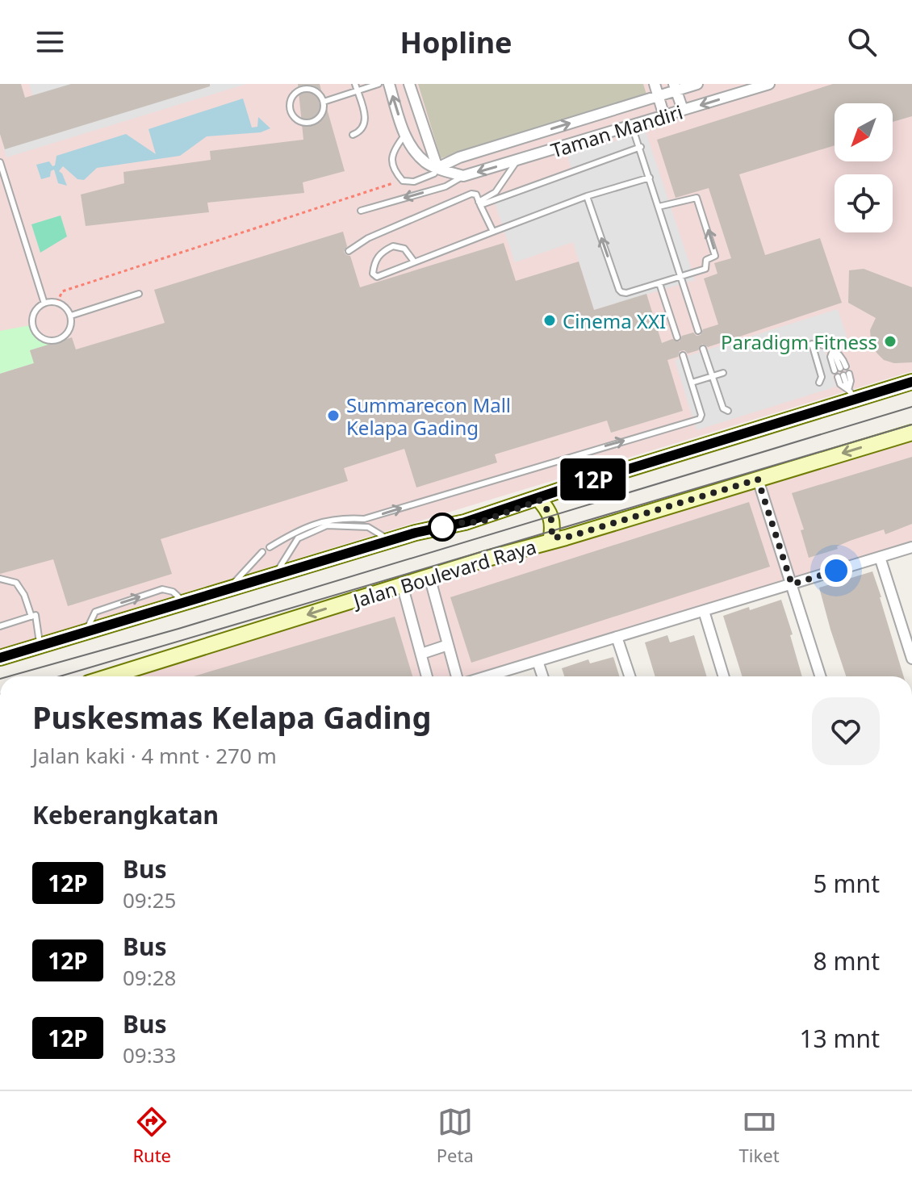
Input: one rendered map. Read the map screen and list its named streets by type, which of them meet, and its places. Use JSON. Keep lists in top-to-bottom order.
{
  "streets": {
    "main road": ["Jalan Boulevard Raya"],
    "street": ["Taman Mandiri"]
  },
  "places": ["Cinema XXI", "Paradigm Fitness", "Summarecon Mall Kelapa Gading"],
  "lines": ["bus line 12P"],
  "north": "bottom left",
  "page": {
    "header": "Hopline",
    "on_map": "12P",
    "heading": [
      ["Puskesmas Kelapa Gading", "Jalan kaki · 4 mnt · 270 m"],
      "Keberangkatan"
    ],
    "list": [
      {
        "mark": "12P",
        "name": "Bus",
        "note": "09:25",
        "value": "5 mnt"
      },
      {
        "mark": "12P",
        "name": "Bus",
        "note": "09:28",
        "value": "8 mnt"
      },
      {
        "mark": "12P",
        "name": "Bus",
        "note": "09:33",
        "value": "13 mnt"
      }
    ],
    "tabs": ["Rute", "Peta", "Tiket"]
  }
}
